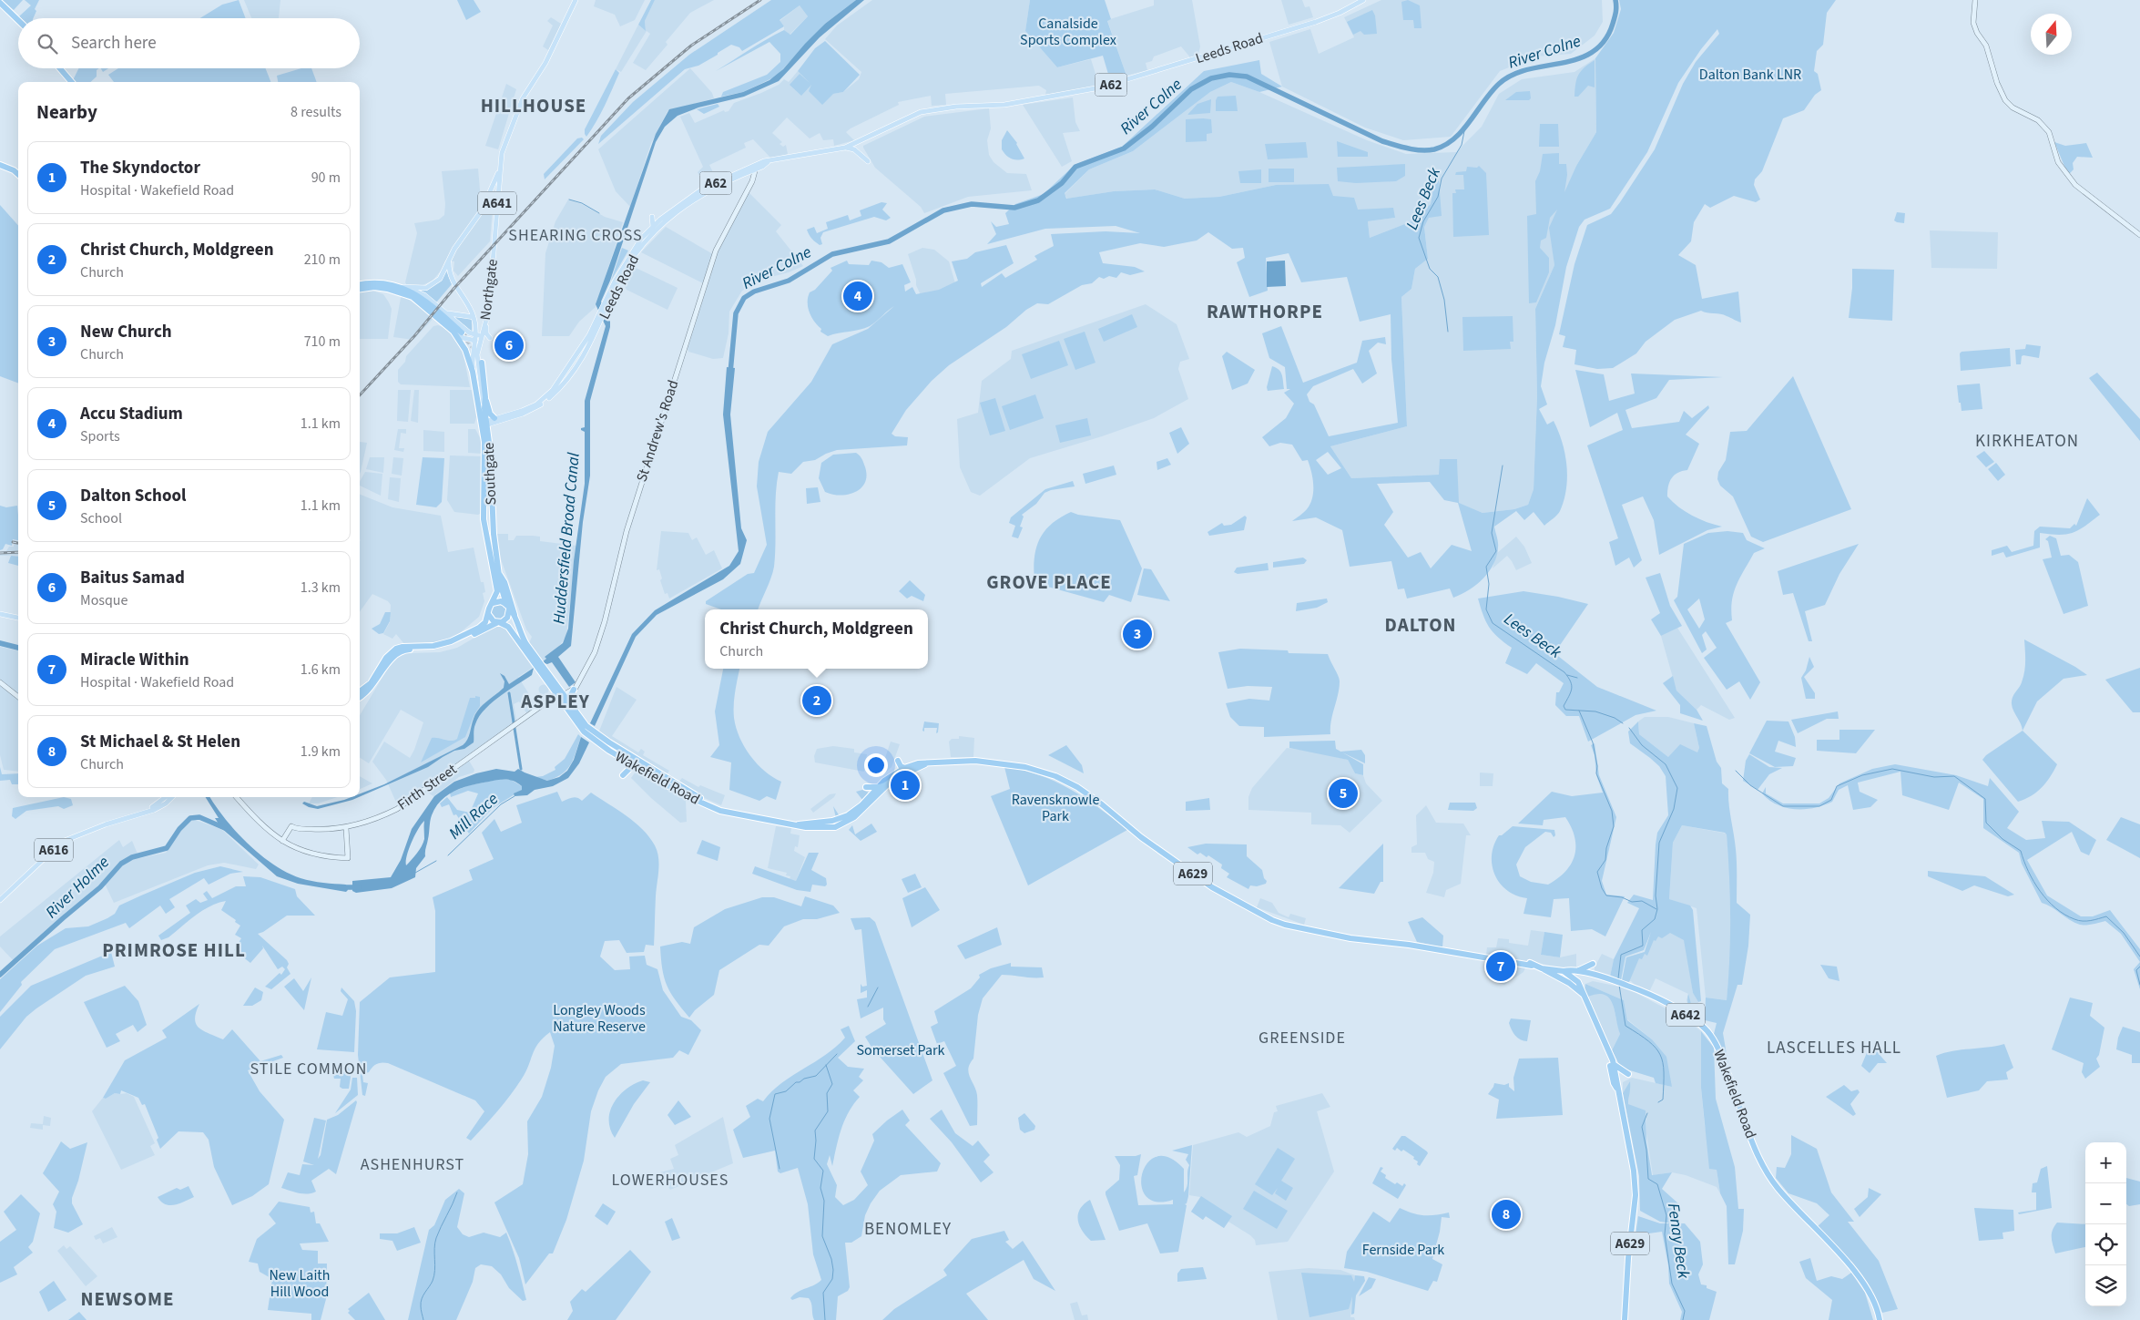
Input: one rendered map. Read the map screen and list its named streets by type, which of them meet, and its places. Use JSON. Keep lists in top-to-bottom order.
{
  "streets": {
    "highway": [
      "Southgate",
      "Wakefield Road",
      "A629",
      "A642"
    ],
    "main road": [
      "Leeds Road",
      "A62",
      "A641",
      "Northgate",
      "St Andrew's Road",
      "Firth Street",
      "A616"
    ]
  },
  "crossings": [
    ["Leeds Road", "St Andrew's Road"],
    ["Leeds Road", "Southgate"],
    ["A641", "Northgate"],
    ["Northgate", "Southgate"],
    ["Southgate", "A629"],
    ["Wakefield Road", "A629"],
    ["Firth Street", "A629"]
  ],
  "districts": [
    "HILLHOUSE",
    "SHEARING CROSS",
    "RAWTHORPE",
    "KIRKHEATON",
    "GROVE PLACE",
    "DALTON",
    "ASPLEY",
    "PRIMROSE HILL",
    "GREENSIDE",
    "LASCELLES HALL",
    "STILE COMMON",
    "ASHENHURST",
    "LOWERHOUSES",
    "BENOMLEY",
    "NEWSOME"
  ],
  "water": [
    "River Colne",
    "Lees Beck",
    "Huddersfield Broad Canal",
    "Mill Race",
    "River Holme",
    "Fenay Beck"
  ],
  "parks": [
    "Canalside Sports Complex",
    "Dalton Bank LNR",
    "Ravensknowle Park",
    "Longley Woods Nature Reserve",
    "Somerset Park",
    "Fernside Park",
    "New Laith Hill Wood"
  ],
  "north": "top",
  "page": {
    "search": "Search here",
    "heading": ["Nearby", "8 results"],
    "list": [
      {
        "mark": "1",
        "name": "The Skyndoctor",
        "note": "Hospital · Wakefield Road",
        "value": "90 m"
      },
      {
        "mark": "2",
        "name": "Christ Church, Moldgreen",
        "note": "Church",
        "value": "210 m"
      },
      {
        "mark": "3",
        "name": "New Church",
        "note": "Church",
        "value": "710 m"
      },
      {
        "mark": "4",
        "name": "Accu Stadium",
        "note": "Sports",
        "value": "1.1 km"
      },
      {
        "mark": "5",
        "name": "Dalton School",
        "note": "School",
        "value": "1.1 km"
      },
      {
        "mark": "6",
        "name": "Baitus Samad",
        "note": "Mosque",
        "value": "1.3 km"
      },
      {
        "mark": "7",
        "name": "Miracle Within",
        "note": "Hospital · Wakefield Road",
        "value": "1.6 km"
      },
      {
        "mark": "8",
        "name": "St Michael & St Helen",
        "note": "Church",
        "value": "1.9 km"
      }
    ],
    "pins": [
      "4",
      "6",
      "3",
      "2",
      "1",
      "5",
      "7",
      "8"
    ],
    "popup": ["Christ Church, Moldgreen", "Church"],
    "map_buttons": ["+", "−"]
  }
}
